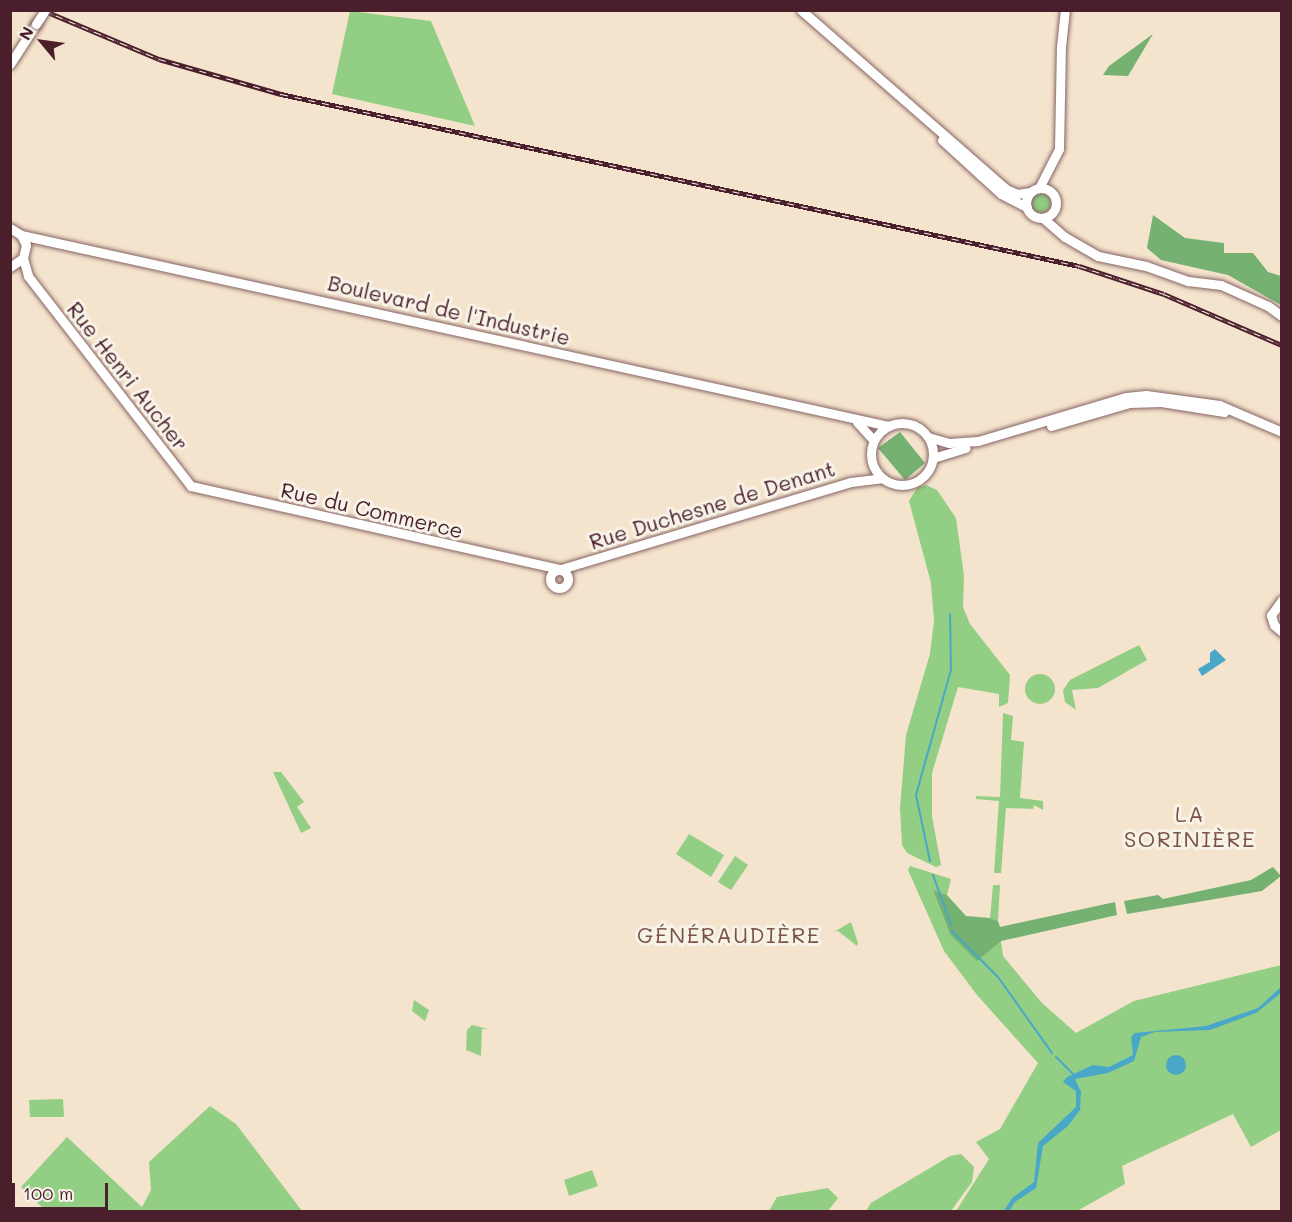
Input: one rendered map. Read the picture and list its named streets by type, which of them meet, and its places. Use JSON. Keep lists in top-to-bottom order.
{
  "streets": {
    "main road": [
      "Boulevard de l'Industrie",
      "Rue Henri Aucher",
      "Rue Duchesne de Denant",
      "Rue du Commerce"
    ]
  },
  "crossings": [
    ["Boulevard de l'Industrie", "Rue Henri Aucher"],
    ["Boulevard de l'Industrie", "Rue Duchesne de Denant"],
    ["Rue Henri Aucher", "Rue du Commerce"],
    ["Rue Duchesne de Denant", "Rue du Commerce"]
  ],
  "districts": ["LA SORINIÈRE", "GÉNÉRAUDIÈRE"],
  "scale_bar": "100 m",
  "north": "top left"
}
